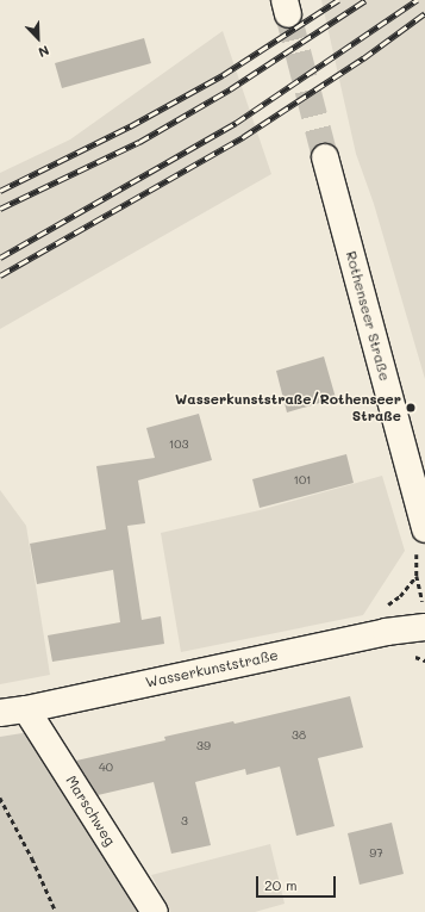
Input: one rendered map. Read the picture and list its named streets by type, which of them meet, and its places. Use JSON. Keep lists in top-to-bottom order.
{
  "streets": {
    "street": ["Rothenseer Straße", "Wasserkunststraße", "Marschweg"]
  },
  "crossings": [
    ["Wasserkunststraße", "Marschweg"]
  ],
  "places": ["Wasserkunststraße/Rothenseer Straße"],
  "house_numbers": [
    "103",
    "101",
    "38",
    "39",
    "40",
    "3",
    "97"
  ],
  "scale_bar": "20 m",
  "north": "bottom right"
}
